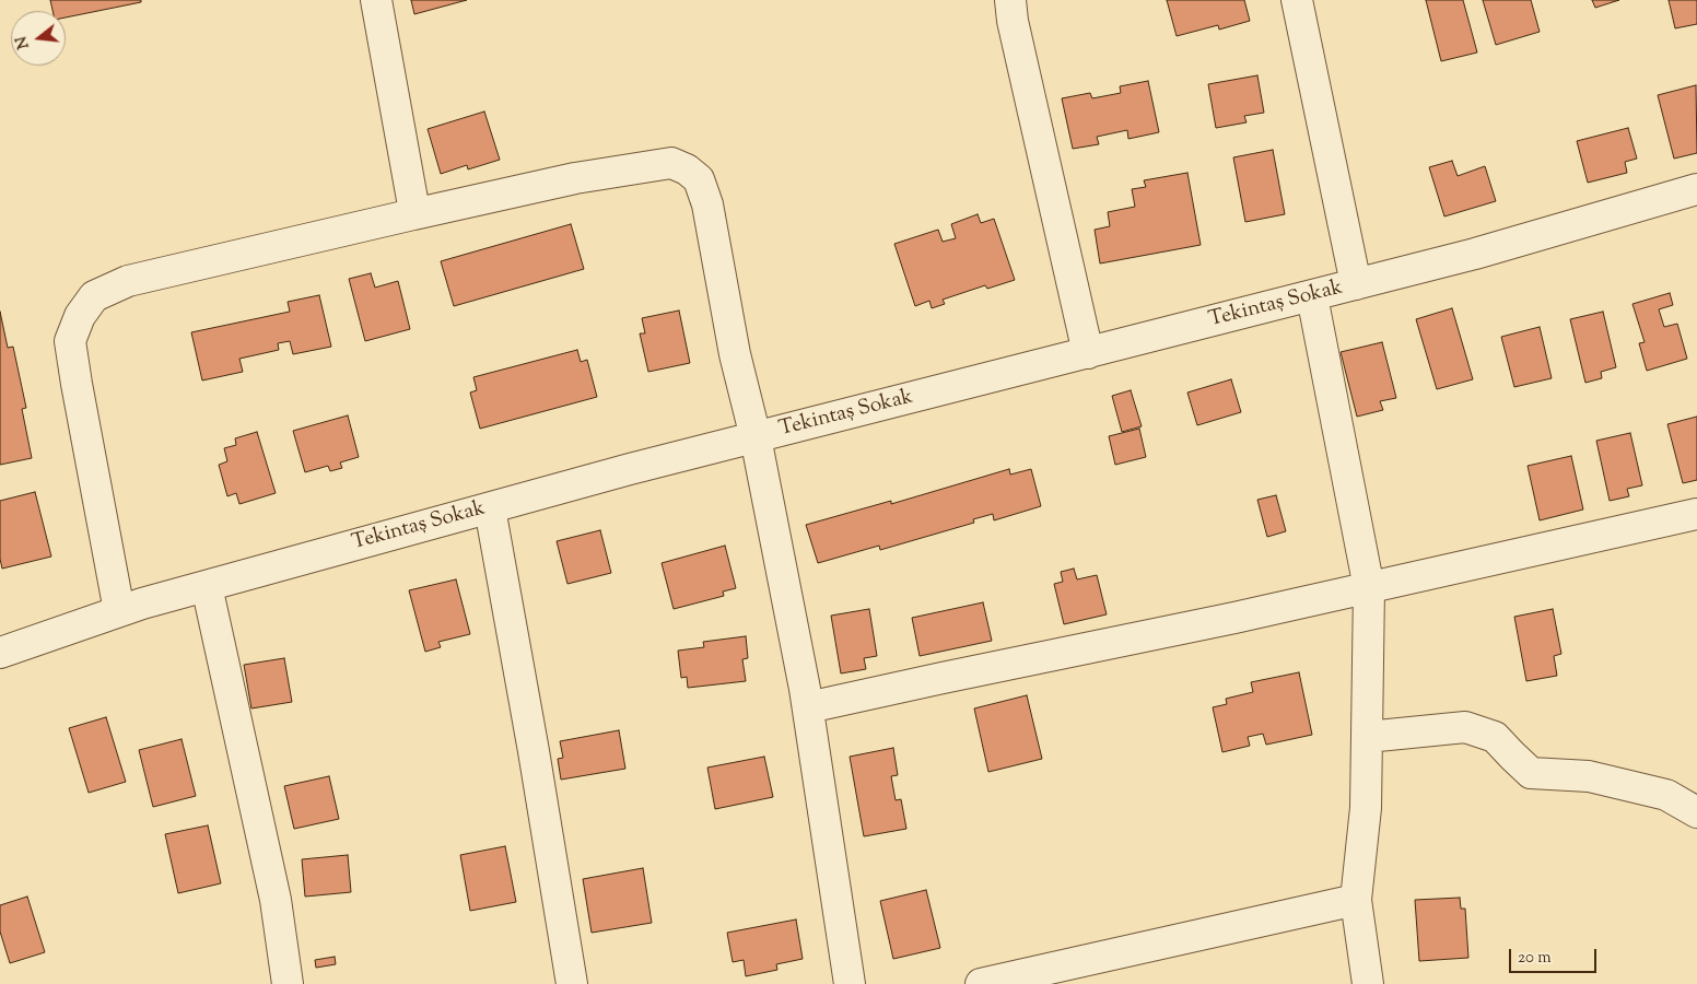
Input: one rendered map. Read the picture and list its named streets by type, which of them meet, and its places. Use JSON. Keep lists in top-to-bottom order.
{
  "streets": {
    "street": ["Tekintaş Sokak"]
  },
  "scale_bar": "20 m",
  "north": "left"
}
